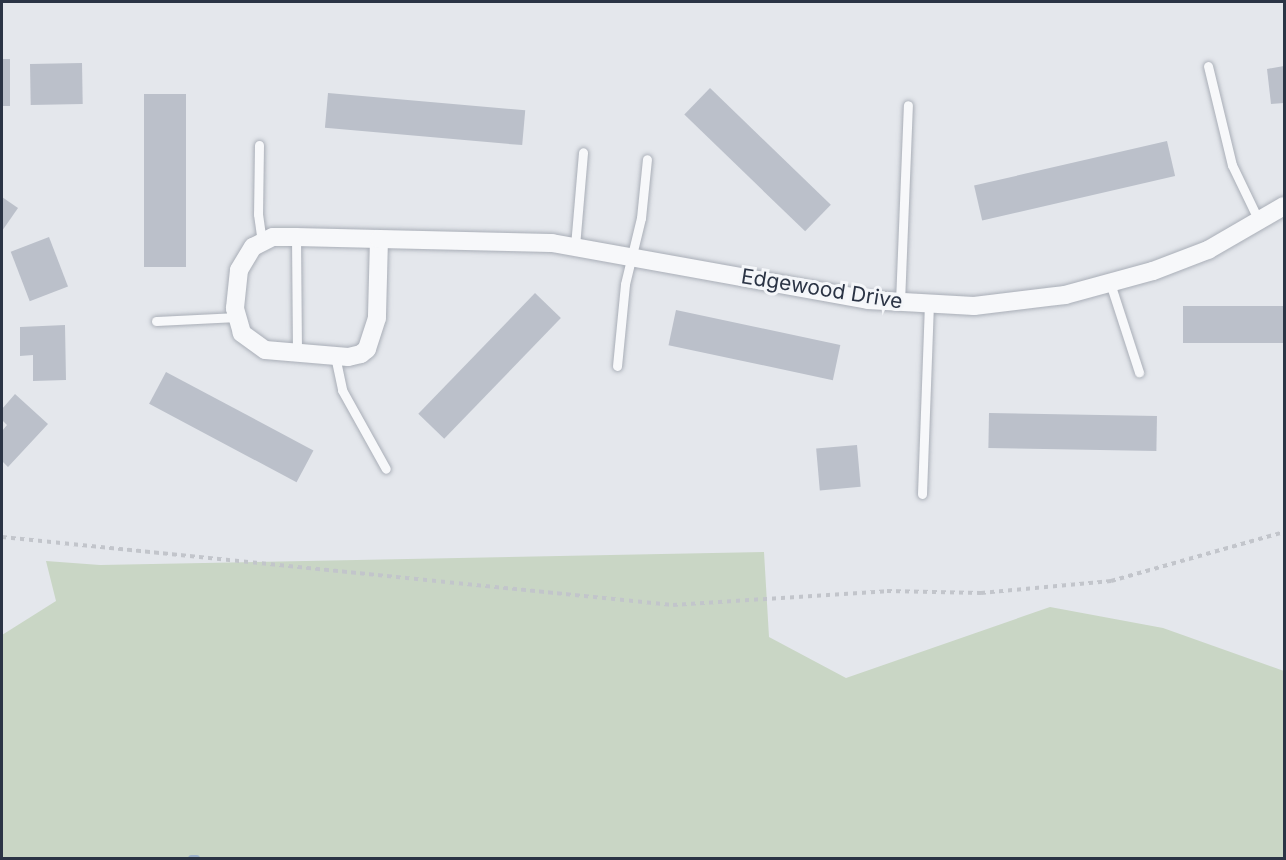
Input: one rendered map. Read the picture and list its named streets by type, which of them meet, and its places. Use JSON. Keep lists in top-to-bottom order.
{
  "streets": {
    "street": ["Edgewood Drive"]
  }
}
